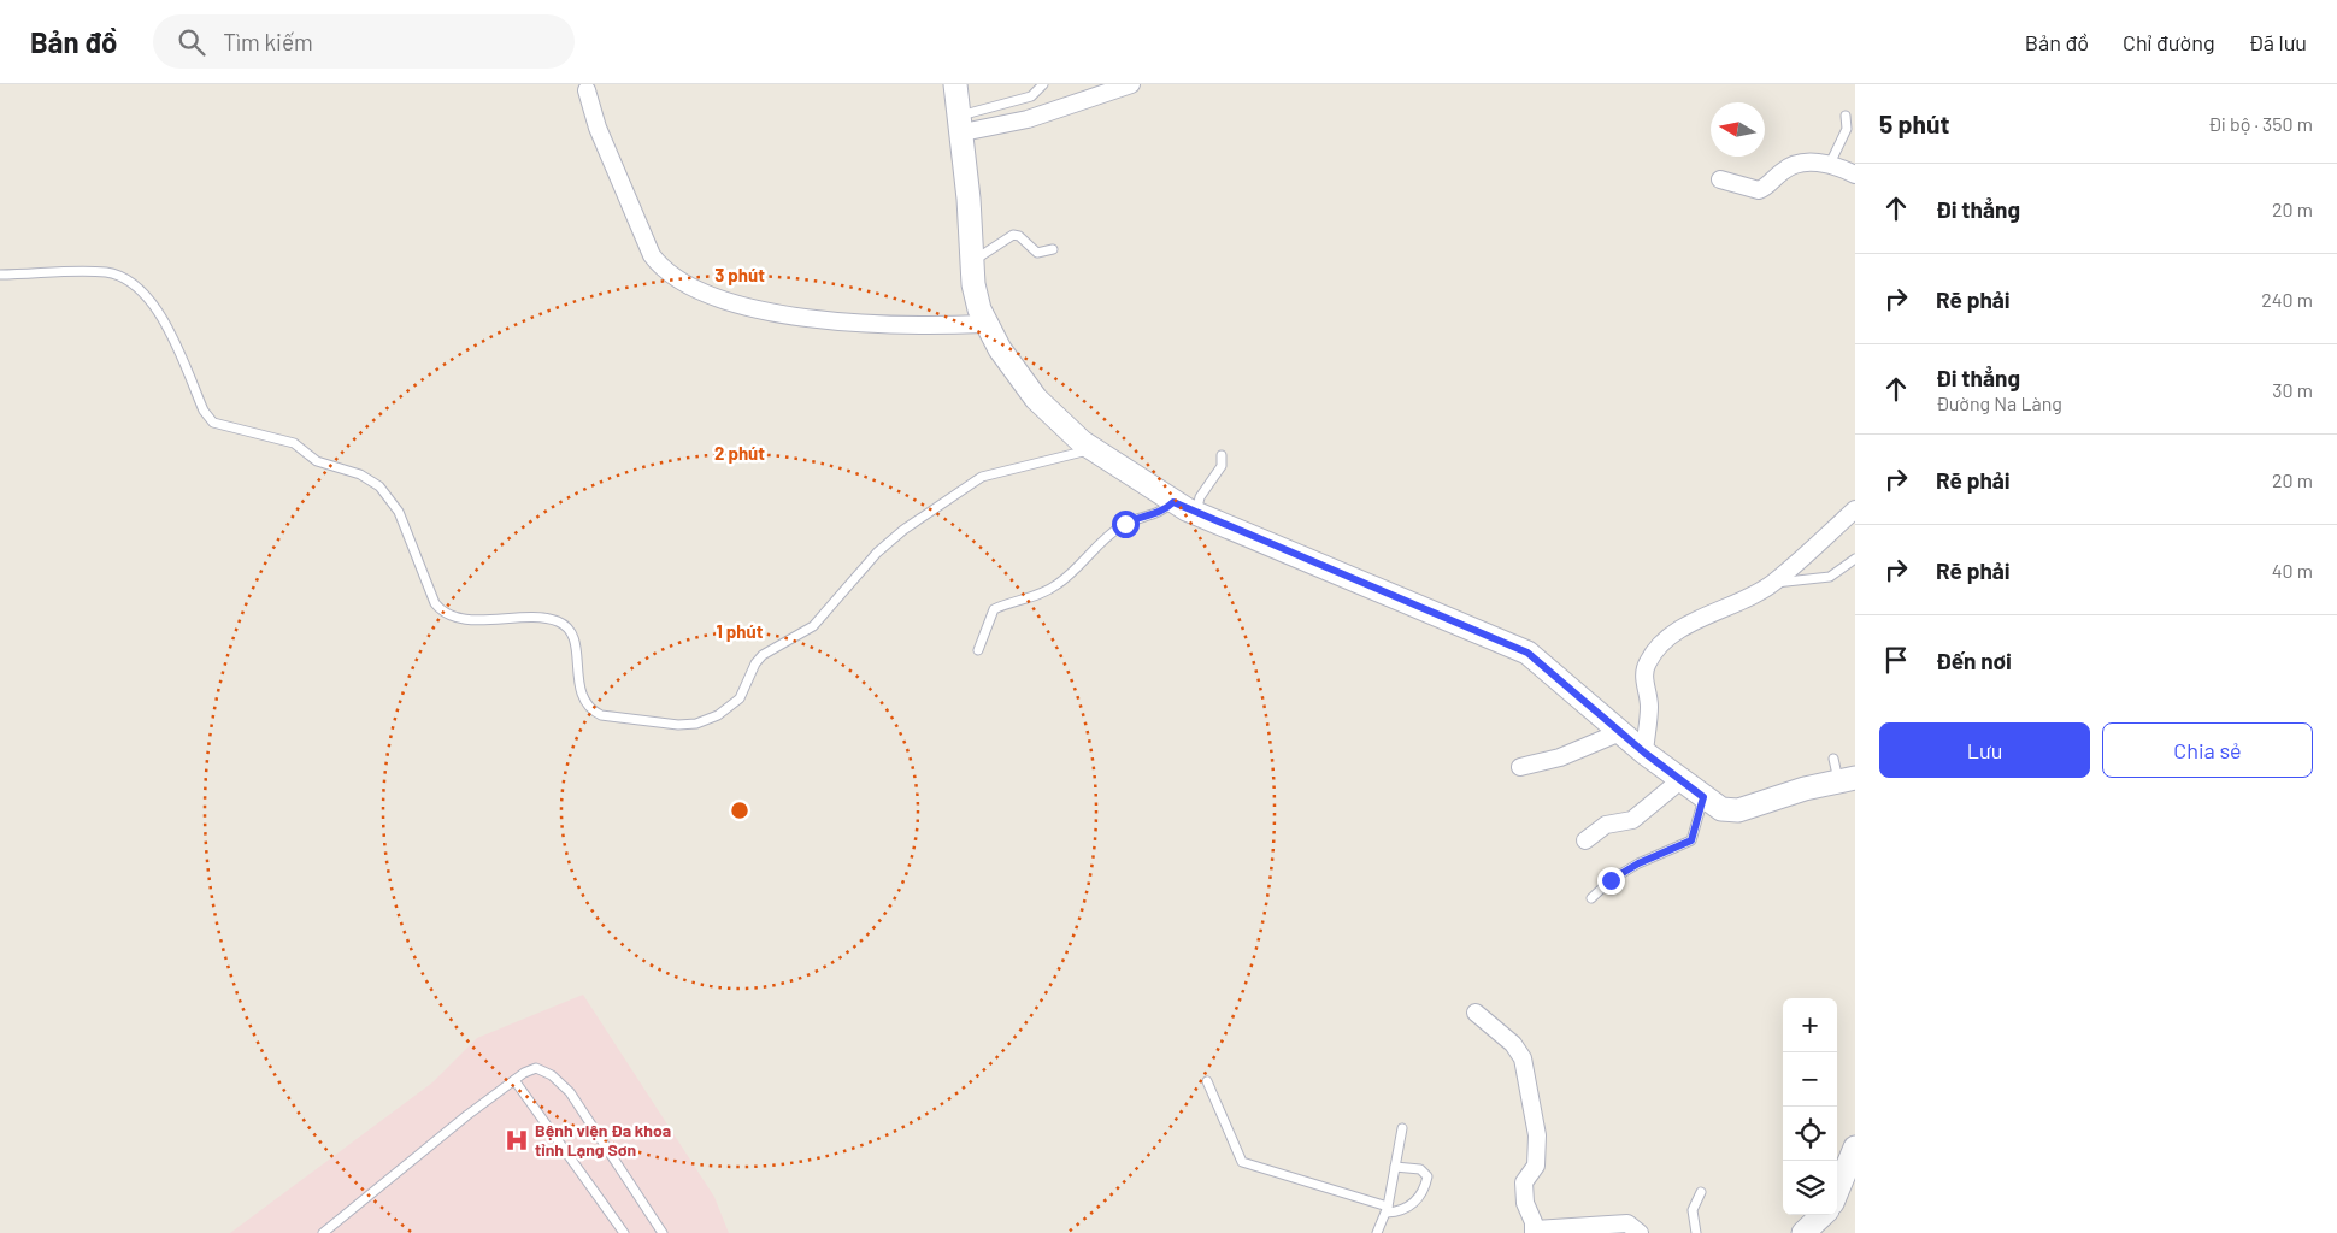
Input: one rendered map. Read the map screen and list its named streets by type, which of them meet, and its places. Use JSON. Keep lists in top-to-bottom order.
{
  "places": {
    "hospital": ["Bệnh viện Đa khoa tỉnh Lạng Sơn"]
  },
  "north": "left",
  "page": {
    "header": "Bản đồ",
    "search": "Tìm kiếm",
    "nav": ["Bản đồ", "Chỉ đường", "Đã lưu"],
    "heading": ["5 phút", "Đi bộ · 350 m"],
    "list": [
      ["Đi thẳng", "20 m"],
      ["Rẽ phải", "240 m"],
      ["Đi thẳng", "Đường Na Làng", "30 m"],
      ["Rẽ phải", "20 m"],
      ["Rẽ phải", "40 m"],
      "Đến nơi"
    ],
    "buttons": ["Lưu", "Chia sẻ"],
    "map_buttons": ["+", "−"]
  },
  "rings": ["3 phút", "2 phút", "1 phút"]
}
